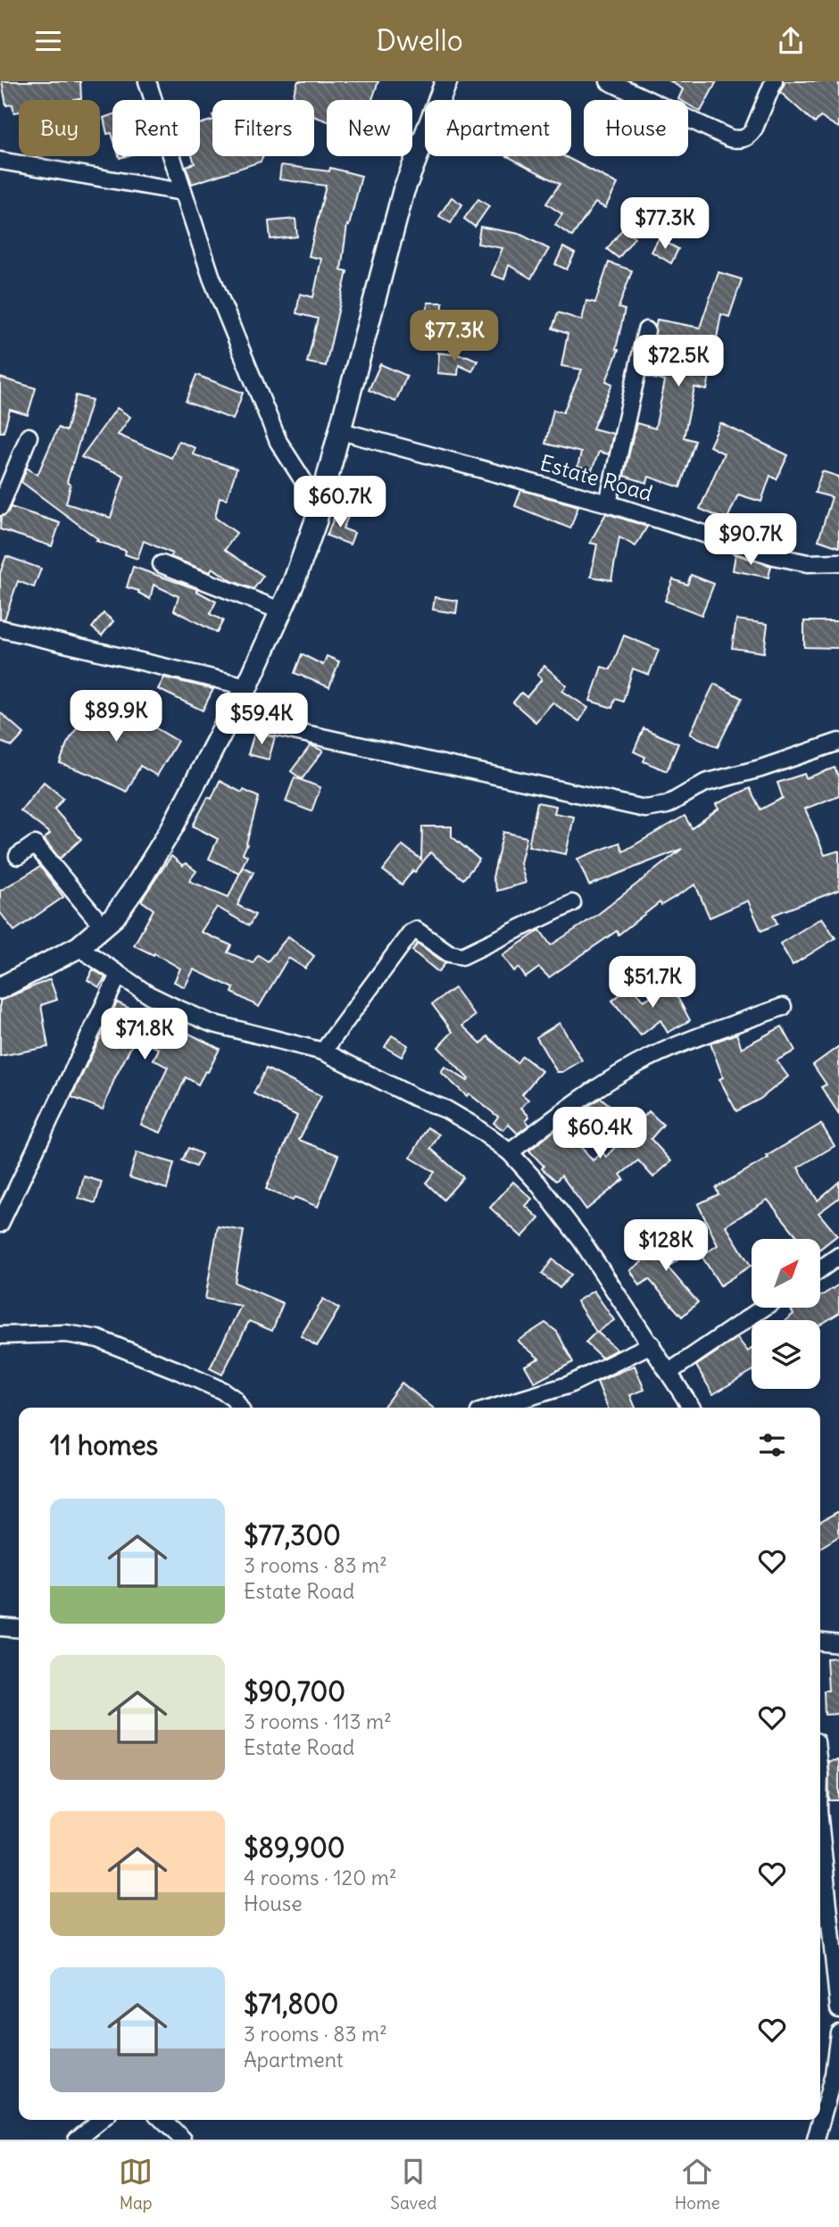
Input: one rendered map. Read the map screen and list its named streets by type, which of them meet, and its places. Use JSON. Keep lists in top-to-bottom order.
{
  "streets": {
    "street": ["Estate Road"]
  },
  "north": "top right",
  "page": {
    "header": "Dwello",
    "chip": [
      "Buy",
      "Rent",
      "Filters",
      "New",
      "Apartment",
      "House"
    ],
    "price": [
      "$77.3K",
      "$77.3K",
      "$72.5K",
      "$60.7K",
      "$90.7K",
      "$89.9K",
      "$59.4K",
      "$51.7K",
      "$71.8K",
      "$60.4K",
      "$128K"
    ],
    "heading": "11 homes",
    "list": [
      {
        "name": "$77,300",
        "note": "3 rooms · 83 m² · Estate Road"
      },
      {
        "name": "$90,700",
        "note": "3 rooms · 113 m² · Estate Road"
      },
      {
        "name": "$89,900",
        "note": "4 rooms · 120 m² · House"
      },
      {
        "name": "$71,800",
        "note": "3 rooms · 83 m² · Apartment"
      }
    ],
    "tabs": ["Map", "Saved", "Home"]
  }
}
